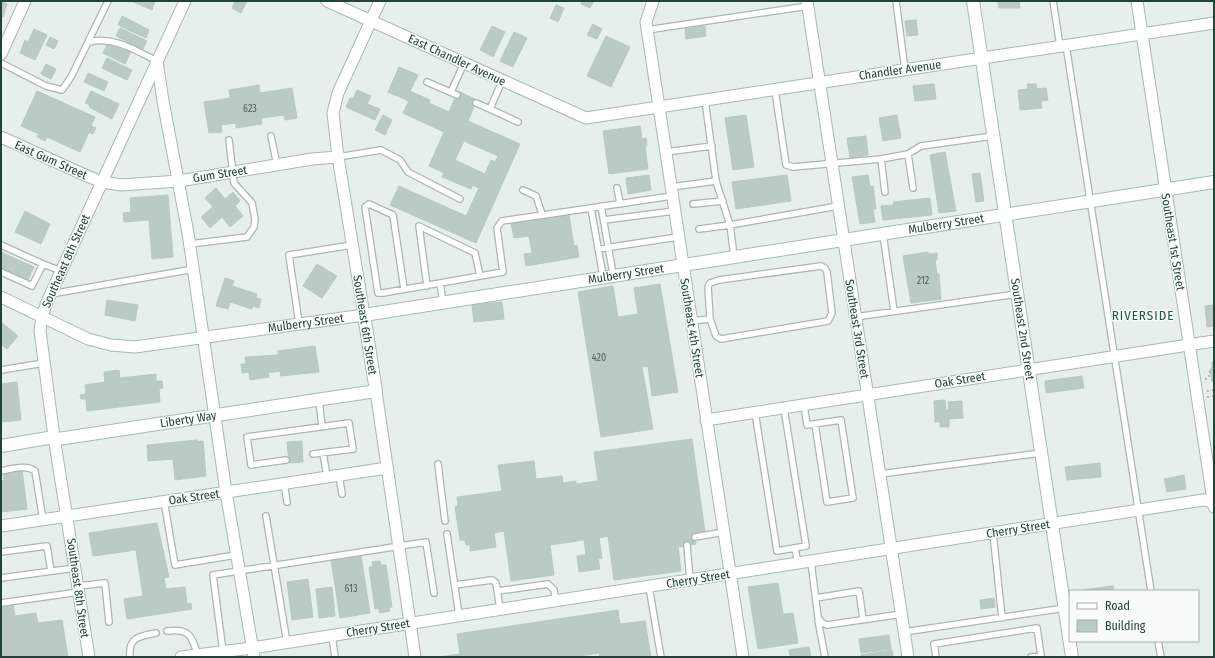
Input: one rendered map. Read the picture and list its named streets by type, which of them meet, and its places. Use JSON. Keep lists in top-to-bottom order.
{
  "streets": {
    "street": [
      "East Chandler Avenue",
      "Chandler Avenue",
      "East Gum Street",
      "Gum Street",
      "Mulberry Street",
      "Southeast 1st Street",
      "Southeast 8th Street",
      "Southeast 6th Street",
      "Southeast 4th Street",
      "Southeast 3rd Street",
      "Southeast 2nd Street",
      "Oak Street",
      "Liberty Way",
      "Cherry Street"
    ]
  },
  "crossings": [
    ["East Chandler Avenue", "Chandler Avenue"],
    ["East Chandler Avenue", "Southeast 6th Street"],
    ["Chandler Avenue", "Southeast 1st Street"],
    ["Chandler Avenue", "Southeast 4th Street"],
    ["Chandler Avenue", "Southeast 3rd Street"],
    ["Chandler Avenue", "Southeast 2nd Street"],
    ["East Gum Street", "Gum Street"],
    ["East Gum Street", "Southeast 8th Street"],
    ["Gum Street", "Southeast 8th Street"],
    ["Gum Street", "Southeast 6th Street"],
    ["Mulberry Street", "Southeast 1st Street"],
    ["Mulberry Street", "Southeast 8th Street"],
    ["Mulberry Street", "Southeast 6th Street"],
    ["Mulberry Street", "Southeast 4th Street"],
    ["Mulberry Street", "Southeast 3rd Street"],
    ["Mulberry Street", "Southeast 2nd Street"],
    ["Southeast 1st Street", "Oak Street"],
    ["Southeast 1st Street", "Cherry Street"],
    ["Southeast 8th Street", "Oak Street"],
    ["Southeast 8th Street", "Liberty Way"],
    ["Southeast 6th Street", "Oak Street"],
    ["Southeast 6th Street", "Liberty Way"],
    ["Southeast 6th Street", "Cherry Street"],
    ["Southeast 4th Street", "Oak Street"],
    ["Southeast 4th Street", "Cherry Street"],
    ["Southeast 3rd Street", "Oak Street"],
    ["Southeast 3rd Street", "Cherry Street"],
    ["Southeast 2nd Street", "Oak Street"],
    ["Southeast 2nd Street", "Cherry Street"]
  ],
  "districts": ["RIVERSIDE"],
  "house_numbers": [
    "623",
    "212",
    "420",
    "613"
  ],
  "legend": ["Road", "Building"]
}
